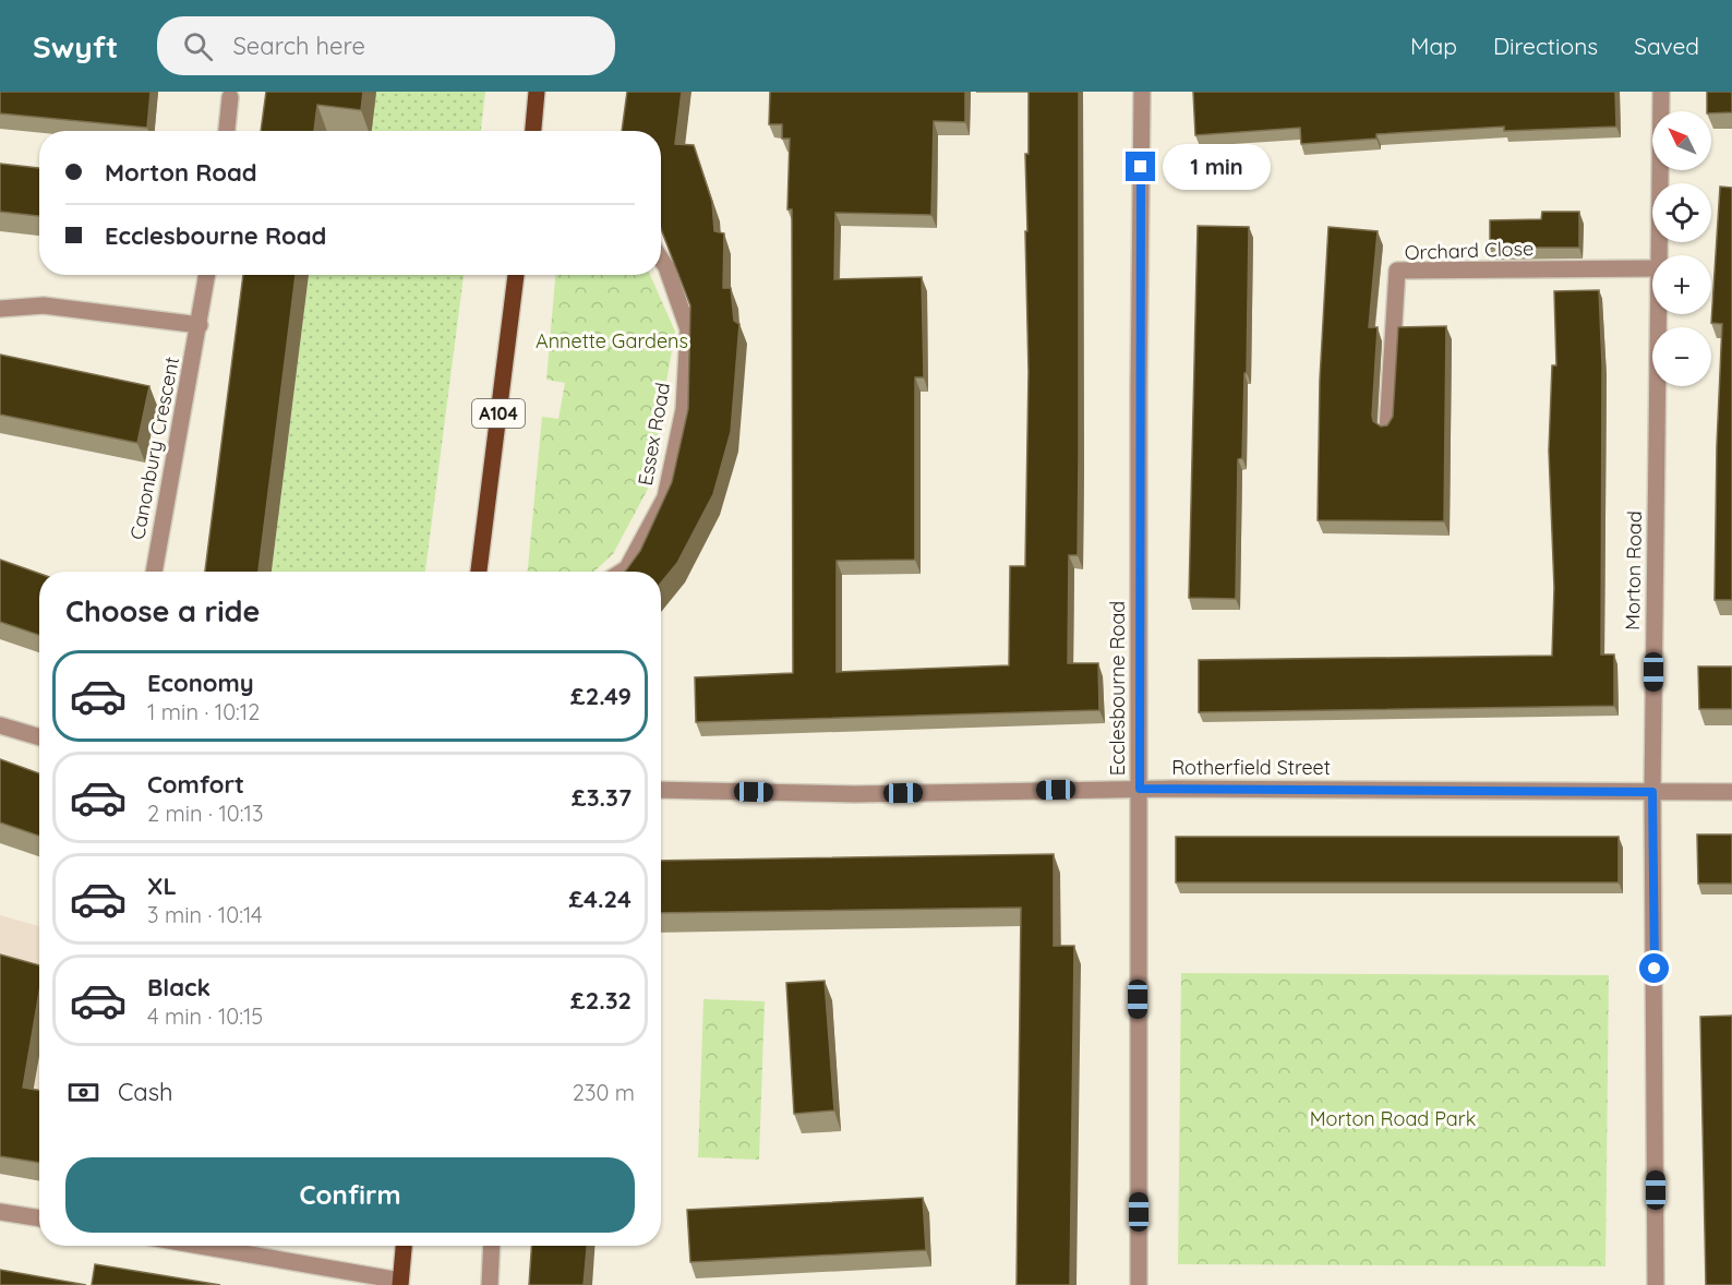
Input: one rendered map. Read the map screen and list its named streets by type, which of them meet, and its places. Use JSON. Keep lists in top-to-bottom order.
{
  "streets": {
    "main road": ["A104"],
    "street": [
      "Orchard Close",
      "Essex Road",
      "Canonbury Crescent",
      "Morton Road",
      "Ecclesbourne Road",
      "Rotherfield Street"
    ]
  },
  "crossings": [
    ["Morton Road", "Rotherfield Street"],
    ["Ecclesbourne Road", "Rotherfield Street"]
  ],
  "parks": ["Annette Gardens", "Morton Road Park"],
  "north": "top left",
  "page": {
    "header": "Swyft",
    "search": "Search here",
    "nav": ["Map", "Directions", "Saved"],
    "map_buttons": ["+", "−"],
    "banner": ["Morton Road", "Ecclesbourne Road"],
    "bubble": "1 min",
    "heading": "Choose a ride",
    "list": [
      {
        "name": "Economy",
        "note": "1 min · 10:12",
        "value": "£2.49"
      },
      {
        "name": "Comfort",
        "note": "2 min · 10:13",
        "value": "£3.37"
      },
      {
        "name": "XL",
        "note": "3 min · 10:14",
        "value": "£4.24"
      },
      {
        "name": "Black",
        "note": "4 min · 10:15",
        "value": "£2.32"
      }
    ],
    "pay": ["Cash", "230 m"],
    "buttons": "Confirm"
  }
}
